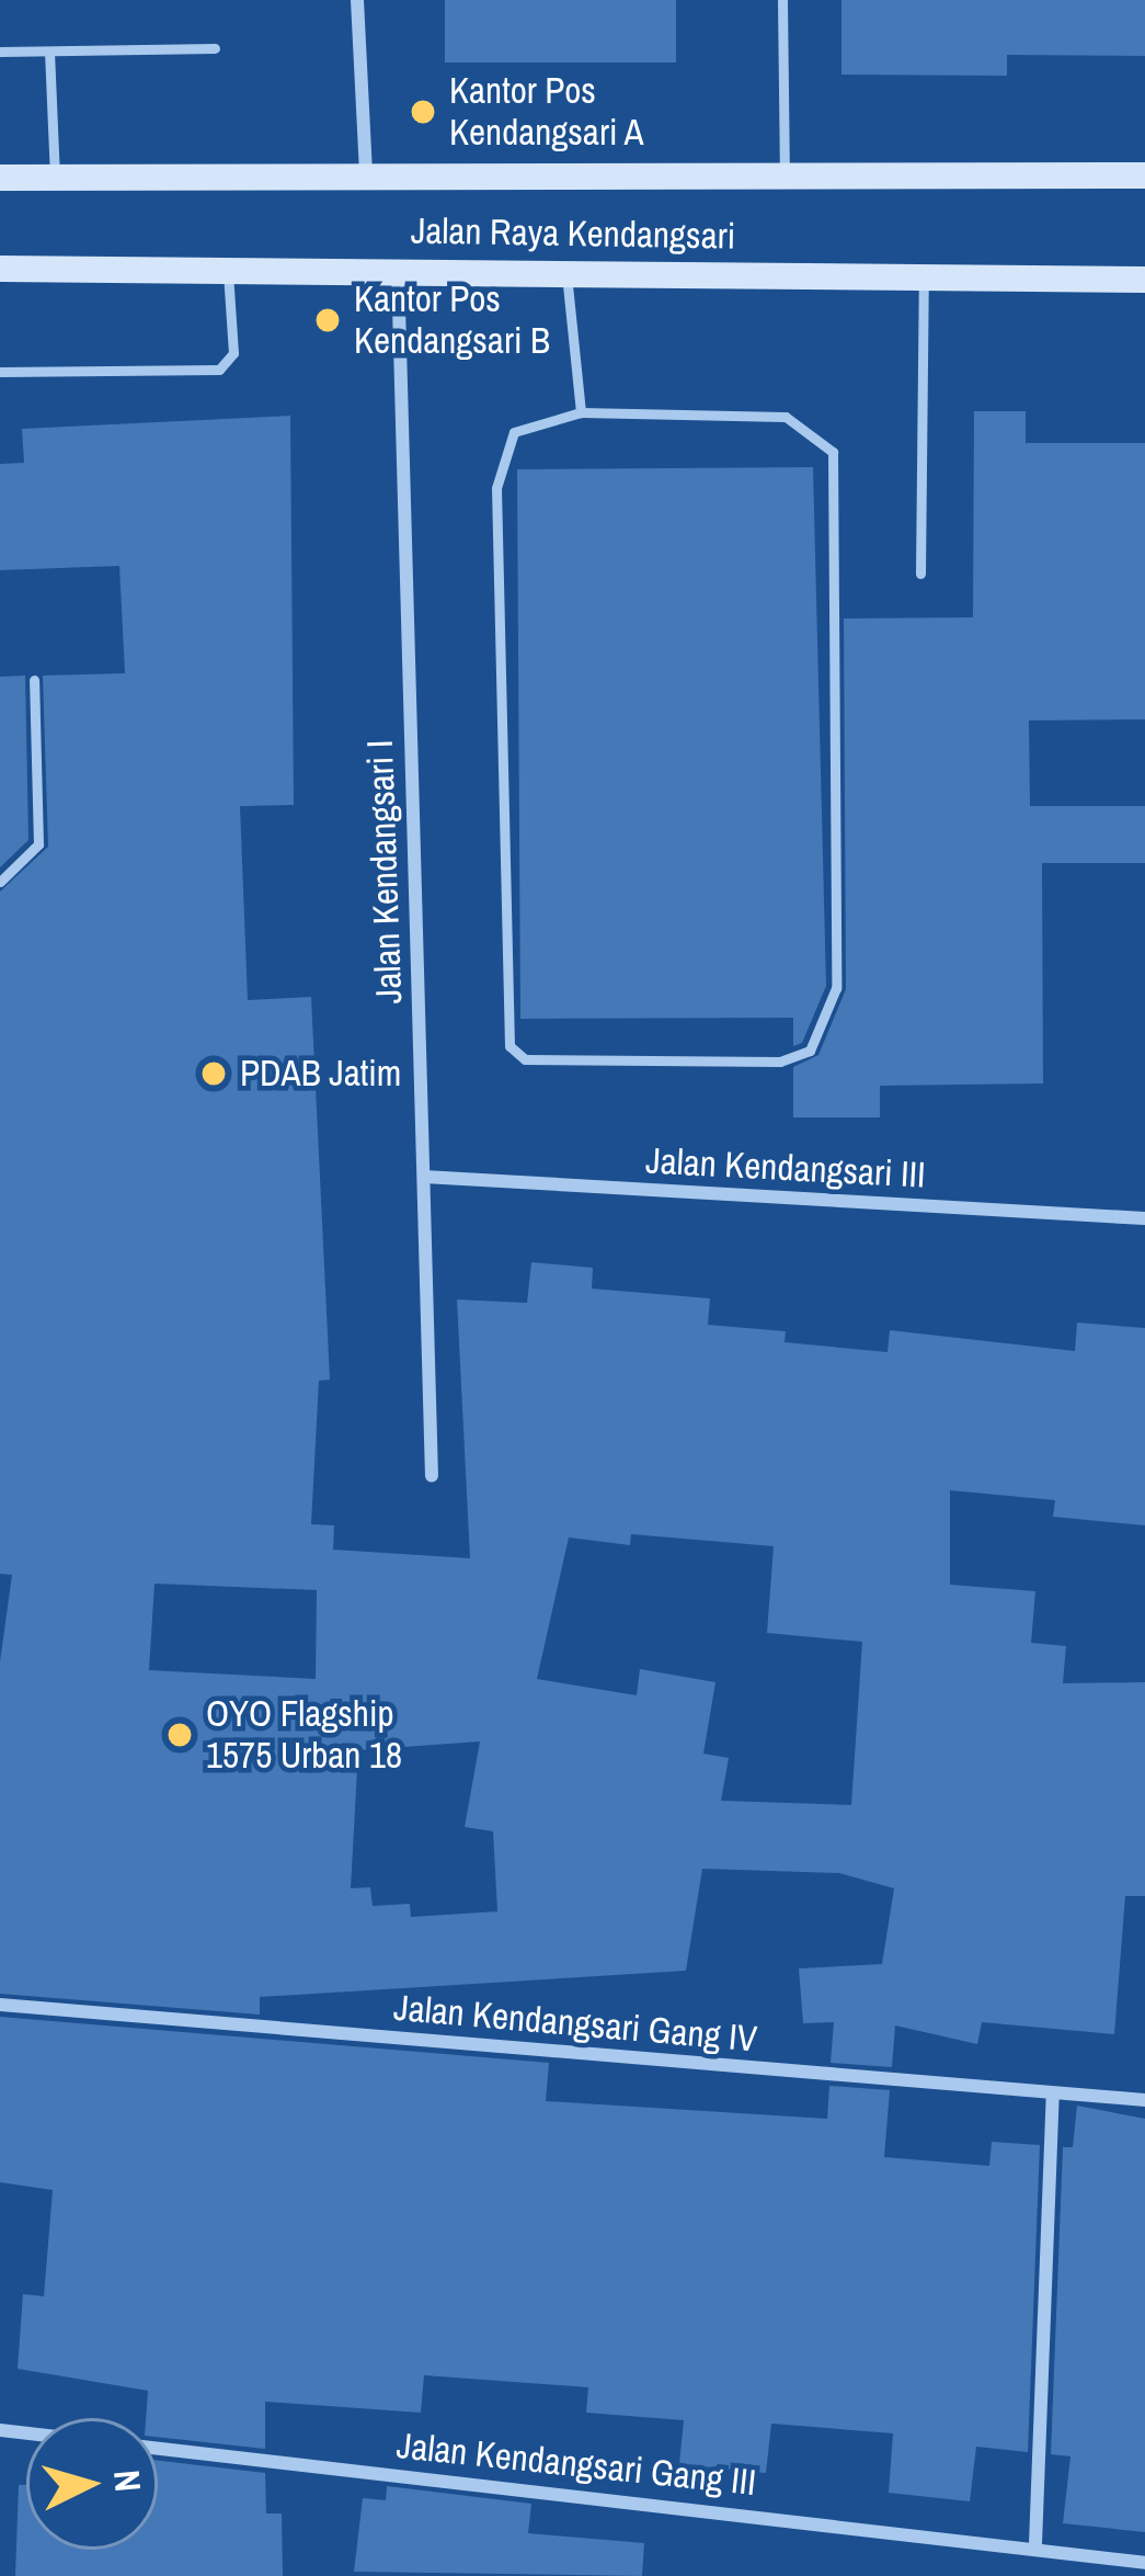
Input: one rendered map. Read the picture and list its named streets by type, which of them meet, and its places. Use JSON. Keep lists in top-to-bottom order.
{
  "streets": {
    "main road": ["Jalan Raya Kendangsari"],
    "street": [
      "Jalan Kendangsari I",
      "Jalan Kendangsari III",
      "Jalan Kendangsari Gang IV",
      "Jalan Kendangsari Gang III"
    ]
  },
  "crossings": [
    ["Jalan Raya Kendangsari", "Jalan Kendangsari I"],
    ["Jalan Kendangsari I", "Jalan Kendangsari III"]
  ],
  "places": [
    "Kantor Pos Kendangsari A",
    "Kantor Pos Kendangsari B",
    "PDAB Jatim",
    "OYO Flagship 1575 Urban 18"
  ],
  "north": "right"
}
